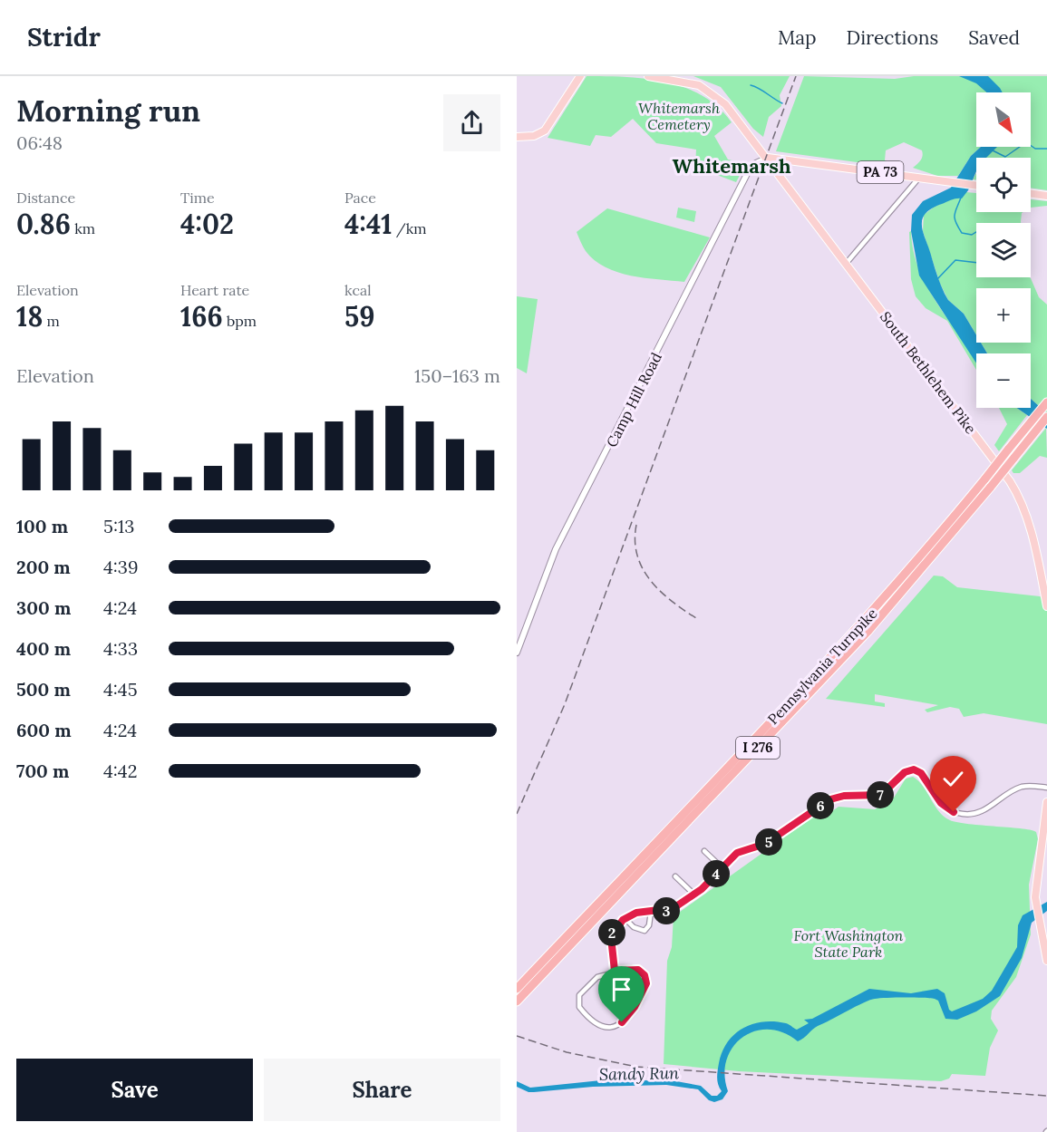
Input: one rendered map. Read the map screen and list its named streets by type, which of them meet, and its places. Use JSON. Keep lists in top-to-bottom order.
{
  "streets": {
    "highway": ["Pennsylvania Turnpike", "I 276"],
    "main road": ["PA 73", "South Bethlehem Pike"],
    "street": ["Camp Hill Road"]
  },
  "crossings": [
    ["PA 73", "South Bethlehem Pike"],
    ["PA 73", "Camp Hill Road"],
    ["South Bethlehem Pike", "Camp Hill Road"]
  ],
  "districts": ["Whitemarsh"],
  "water": ["Sandy Run"],
  "parks": ["Whitemarsh Cemetery", "Fort Washington State Park"],
  "north": "bottom right",
  "page": {
    "header": "Stridr",
    "nav": ["Map", "Directions", "Saved"],
    "heading": ["Morning run", "06:48"],
    "map_buttons": ["+", "−"],
    "stats": [
      ["Distance", "0.86 km"],
      ["Time", "4:02"],
      ["Pace", "4:41 /km"],
      ["Elevation", "18 m"],
      ["Heart rate", "166 bpm"],
      ["kcal", "59"]
    ],
    "chart": ["Elevation", "150–163 m"],
    "list": [
      {
        "name": "100 m",
        "note": "5:13"
      },
      {
        "name": "200 m",
        "note": "4:39"
      },
      {
        "name": "300 m",
        "note": "4:24"
      },
      {
        "name": "400 m",
        "note": "4:33"
      },
      {
        "name": "500 m",
        "note": "4:45"
      },
      {
        "name": "600 m",
        "note": "4:24"
      },
      {
        "name": "700 m",
        "note": "4:42"
      }
    ],
    "pins": [
      "7",
      "6",
      "5",
      "4",
      "3",
      "2"
    ],
    "buttons": ["Save", "Share"]
  }
}
